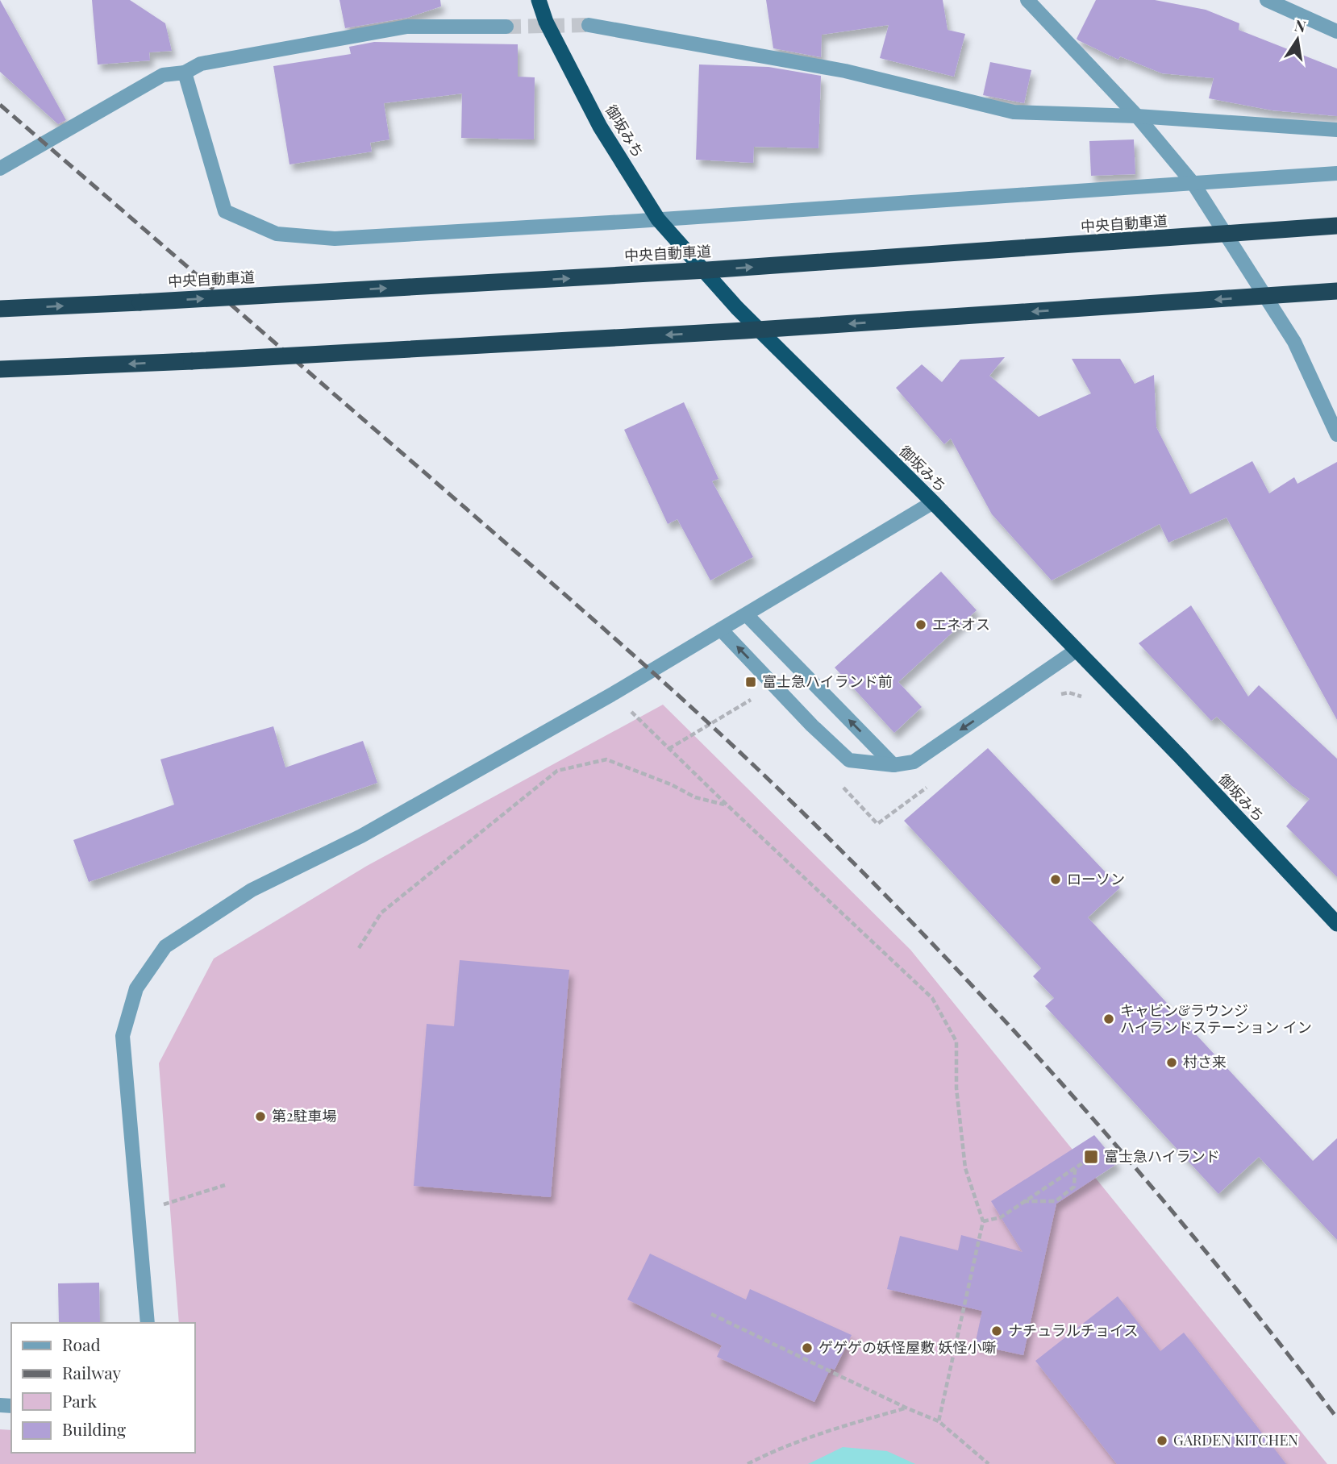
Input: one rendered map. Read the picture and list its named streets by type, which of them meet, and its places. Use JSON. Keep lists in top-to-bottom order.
{
  "streets": {
    "highway": ["御坂みち", "中央自動車道"]
  },
  "places": {
    "other": [
      "エネオス",
      "ローソン",
      "キャビン&ラウンジ ハイランドステーション イン",
      "村さ来",
      "第2駐車場",
      "ナチュラルチョイス",
      "ゲゲゲの妖怪屋敷 妖怪小噺",
      "GARDEN KITCHEN"
    ],
    "transit": ["富士急ハイランド前", "富士急ハイランド"]
  },
  "legend": [
    "Road",
    "Railway",
    "Park",
    "Building"
  ],
  "north": "top"
}
